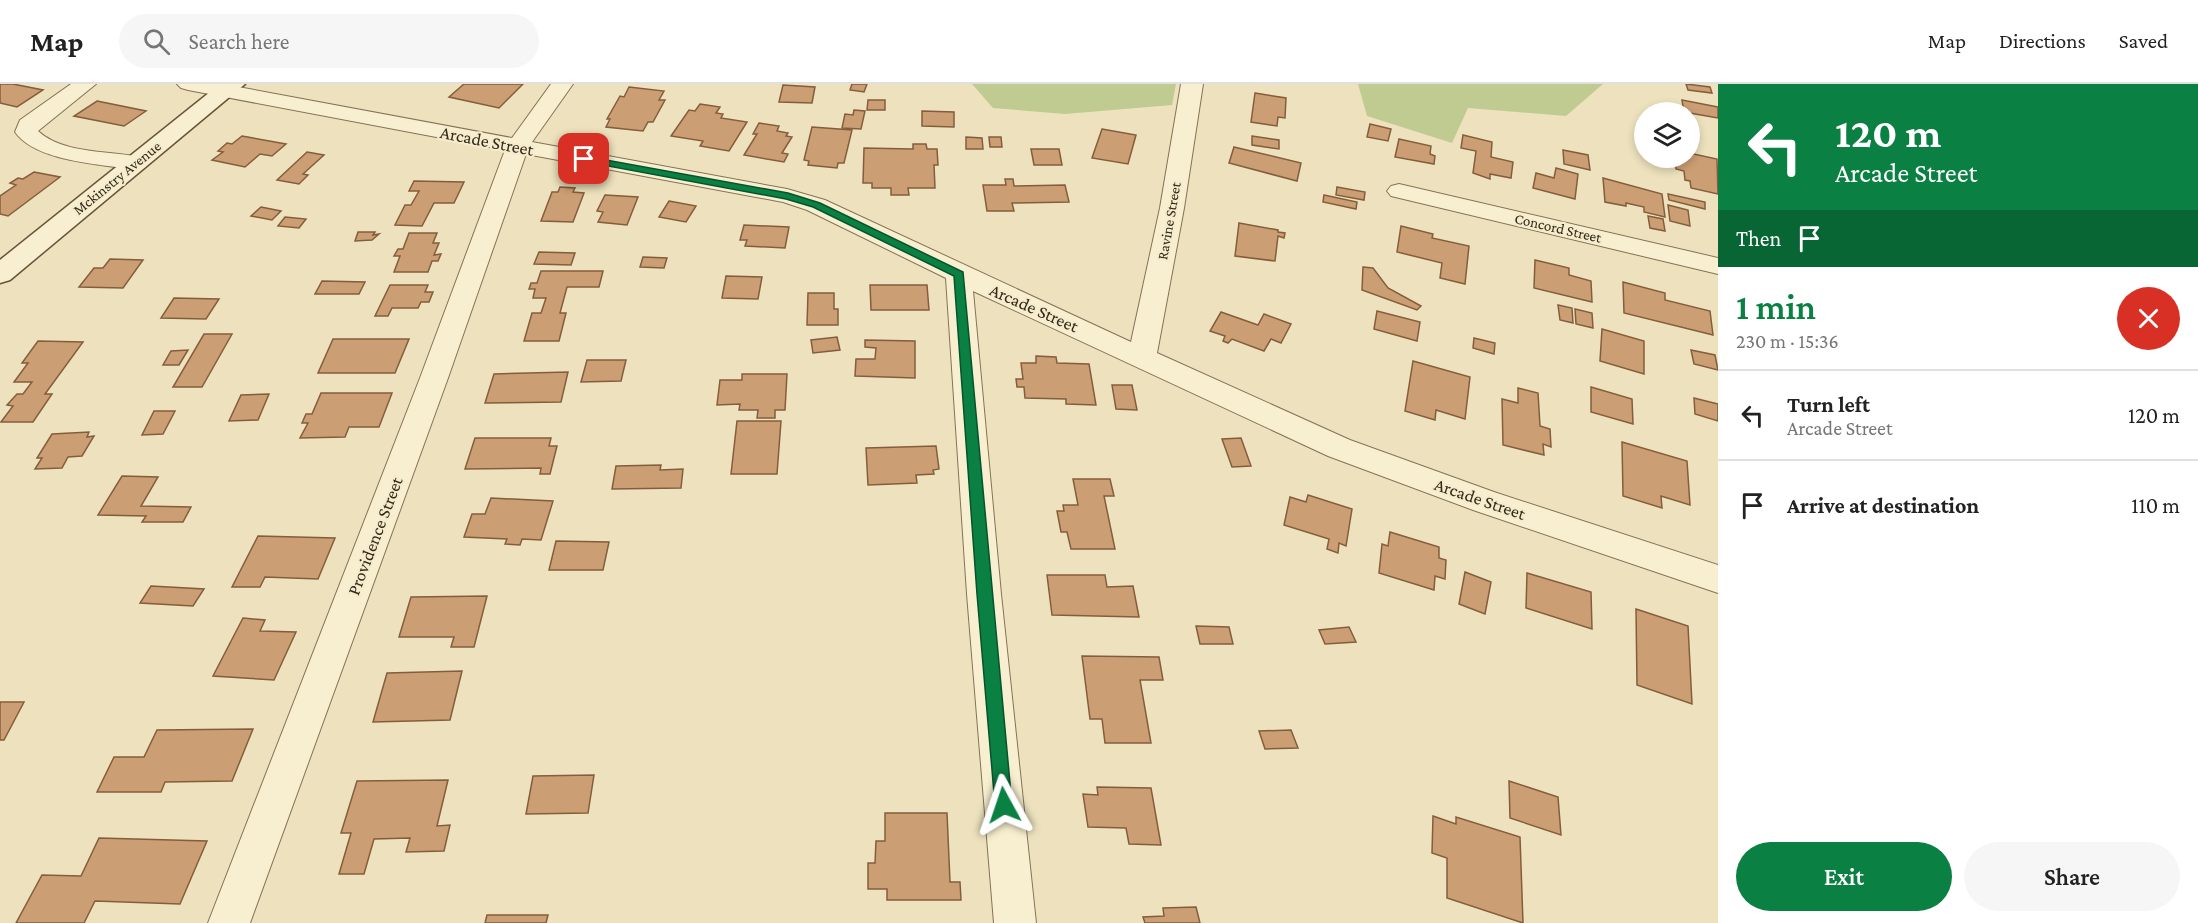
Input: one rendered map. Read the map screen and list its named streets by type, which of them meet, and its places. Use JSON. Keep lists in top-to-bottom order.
{
  "streets": {
    "street": [
      "Arcade Street",
      "Mckinstry Avenue",
      "Ravine Street",
      "Concord Street",
      "Providence Street"
    ]
  },
  "crossings": [
    ["Arcade Street", "Mckinstry Avenue"],
    ["Arcade Street", "Ravine Street"],
    ["Arcade Street", "Providence Street"]
  ],
  "page": {
    "header": "Map",
    "search": "Search here",
    "nav": ["Map", "Directions", "Saved"],
    "turn": ["120 m", "Arcade Street"],
    "then": "Then",
    "heading": ["1 min", "230 m · 15:36"],
    "list": [
      {
        "name": "Turn left",
        "note": "Arcade Street",
        "value": "120 m"
      },
      {
        "name": "Arrive at destination",
        "value": "110 m"
      }
    ],
    "buttons": ["Exit", "Share"]
  }
}
